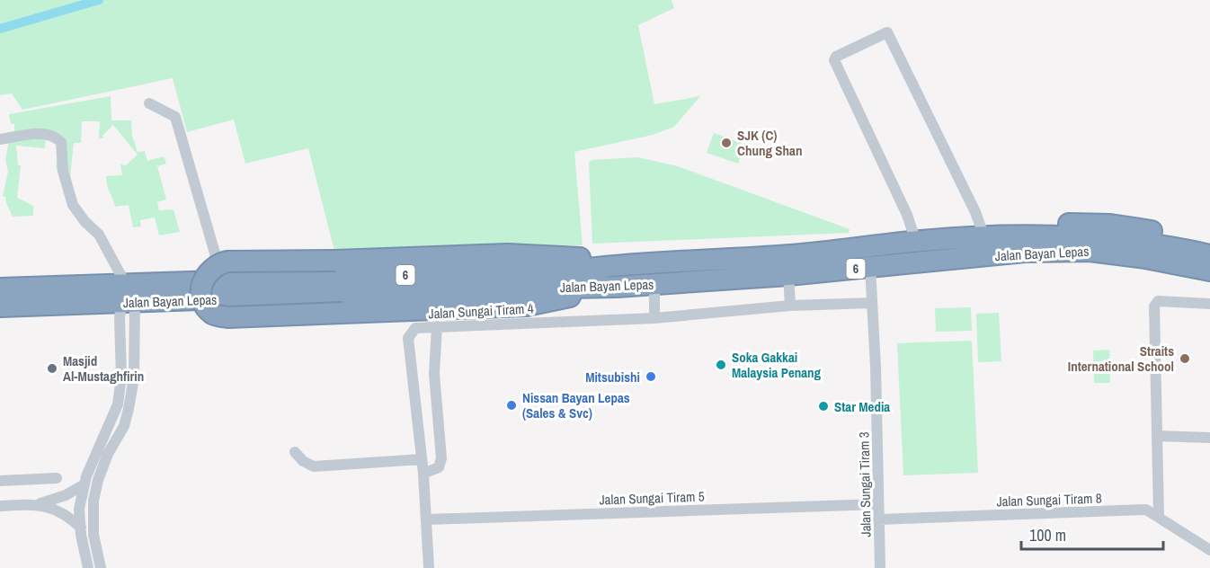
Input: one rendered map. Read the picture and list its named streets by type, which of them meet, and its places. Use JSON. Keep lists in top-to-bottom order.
{
  "streets": {
    "highway": ["Jalan Bayan Lepas", "6"],
    "street": [
      "Jalan Sungai Tiram 4",
      "Jalan Sungai Tiram 3",
      "Jalan Sungai Tiram 5",
      "Jalan Sungai Tiram 8"
    ]
  },
  "crossings": [
    ["Jalan Bayan Lepas", "Jalan Sungai Tiram 3"],
    ["Jalan Sungai Tiram 4", "Jalan Sungai Tiram 5"],
    ["Jalan Sungai Tiram 3", "Jalan Sungai Tiram 5"],
    ["Jalan Sungai Tiram 3", "Jalan Sungai Tiram 8"]
  ],
  "places": [
    "SJK (C) Chung Shan",
    "Straits International School",
    "Soka Gakkai Malaysia Penang",
    "Masjid Al-Mustaghfirin",
    "Mitsubishi",
    "Nissan Bayan Lepas (Sales & Svc)",
    "Star Media"
  ],
  "scale_bar": "100 m"
}
